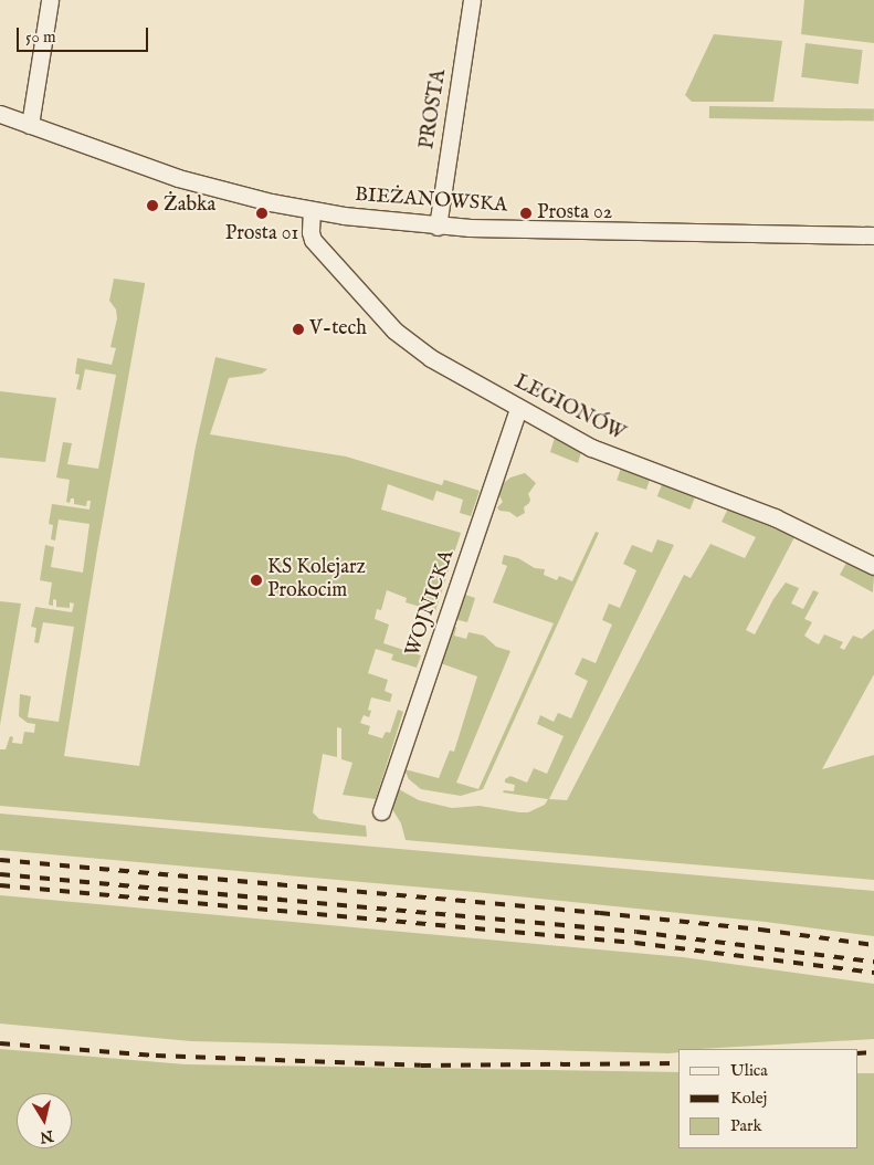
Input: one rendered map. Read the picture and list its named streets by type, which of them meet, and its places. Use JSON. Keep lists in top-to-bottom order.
{
  "streets": {
    "street": [
      "PROSTA",
      "BIEŻANOWSKA",
      "LEGIONÓW",
      "WOJNICKA"
    ]
  },
  "crossings": [
    ["PROSTA", "BIEŻANOWSKA"],
    ["BIEŻANOWSKA", "LEGIONÓW"],
    ["LEGIONÓW", "WOJNICKA"]
  ],
  "places": [
    "Żabka",
    "Prosta 01",
    "Prosta 02",
    "V-tech",
    "KS Kolejarz Prokocim"
  ],
  "legend": ["Ulica", "Kolej", "Park"],
  "scale_bar": "50 m",
  "north": "bottom"
}
